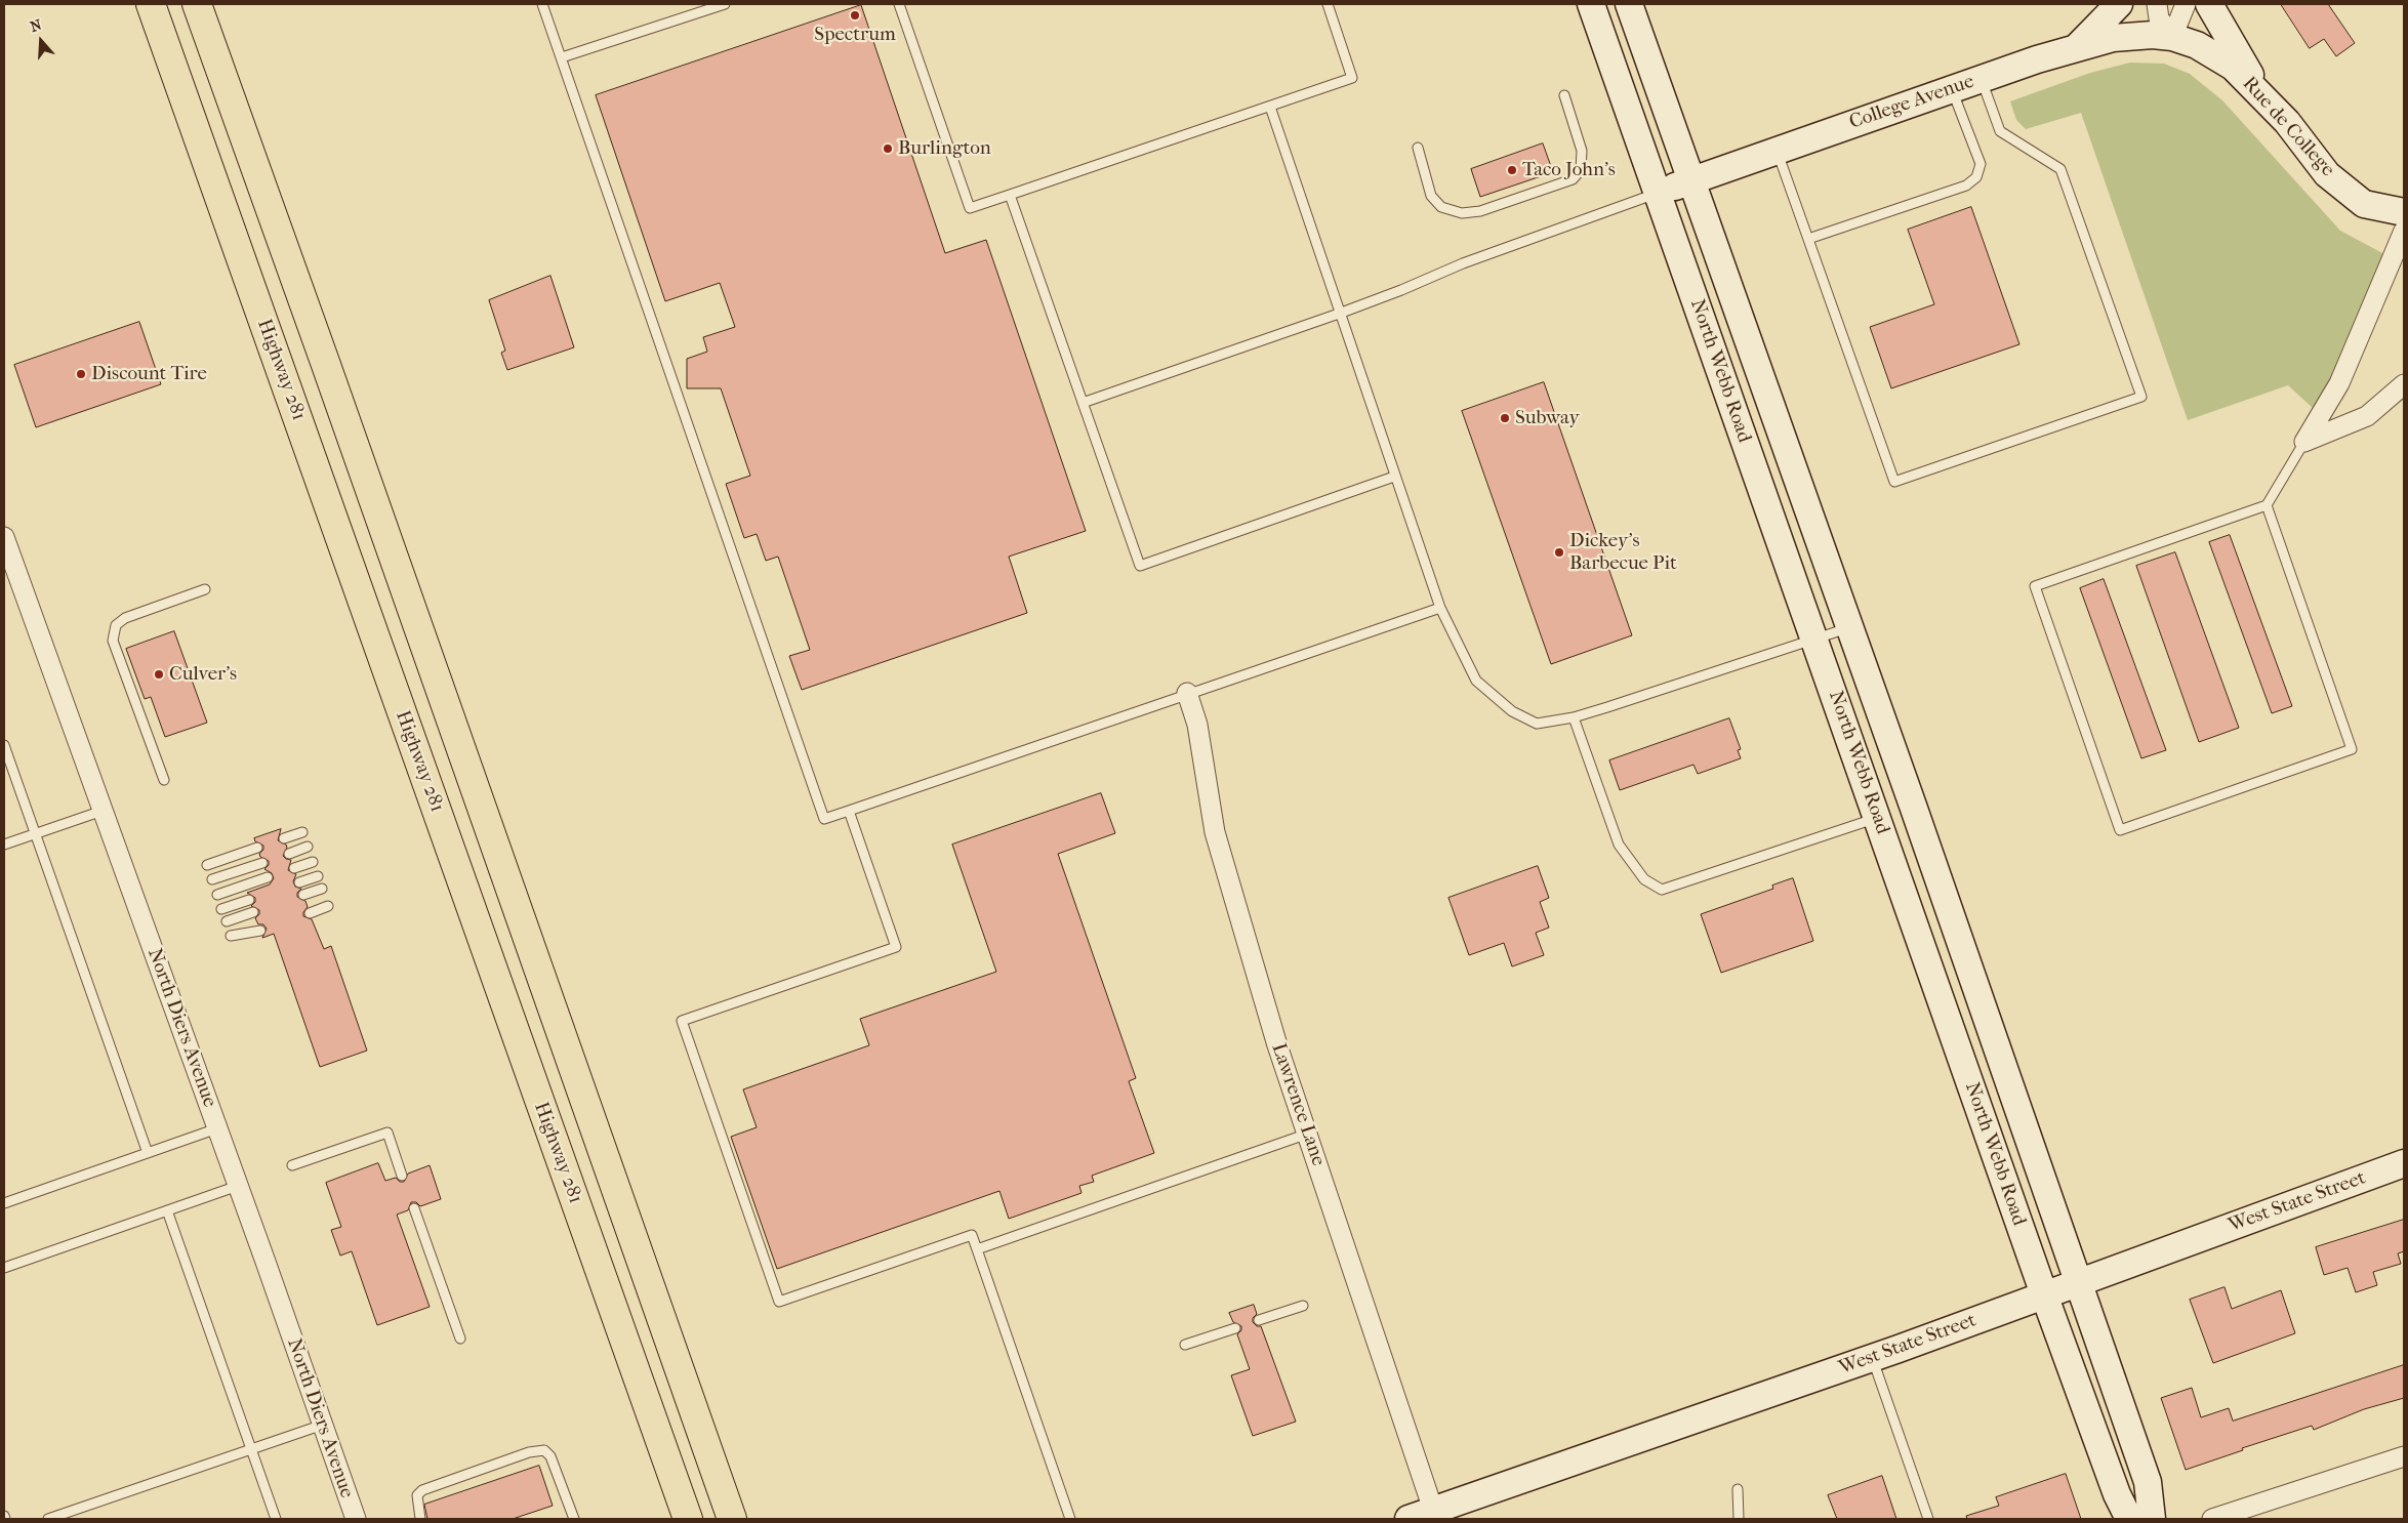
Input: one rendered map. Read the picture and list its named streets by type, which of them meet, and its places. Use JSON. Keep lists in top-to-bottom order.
{
  "streets": {
    "highway": ["Highway 281"],
    "main road": [
      "College Avenue",
      "Rue de College",
      "North Webb Road",
      "West State Street"
    ],
    "street": ["North Diers Avenue", "Lawrence Lane"]
  },
  "crossings": [
    ["College Avenue", "Rue de College"],
    ["College Avenue", "North Webb Road"],
    ["North Webb Road", "West State Street"],
    ["Lawrence Lane", "West State Street"]
  ],
  "places": [
    "Spectrum",
    "Burlington",
    "Taco John's",
    "Discount Tire",
    "Subway",
    "Dickey's Barbecue Pit",
    "Culver's"
  ],
  "north": "top"
}
